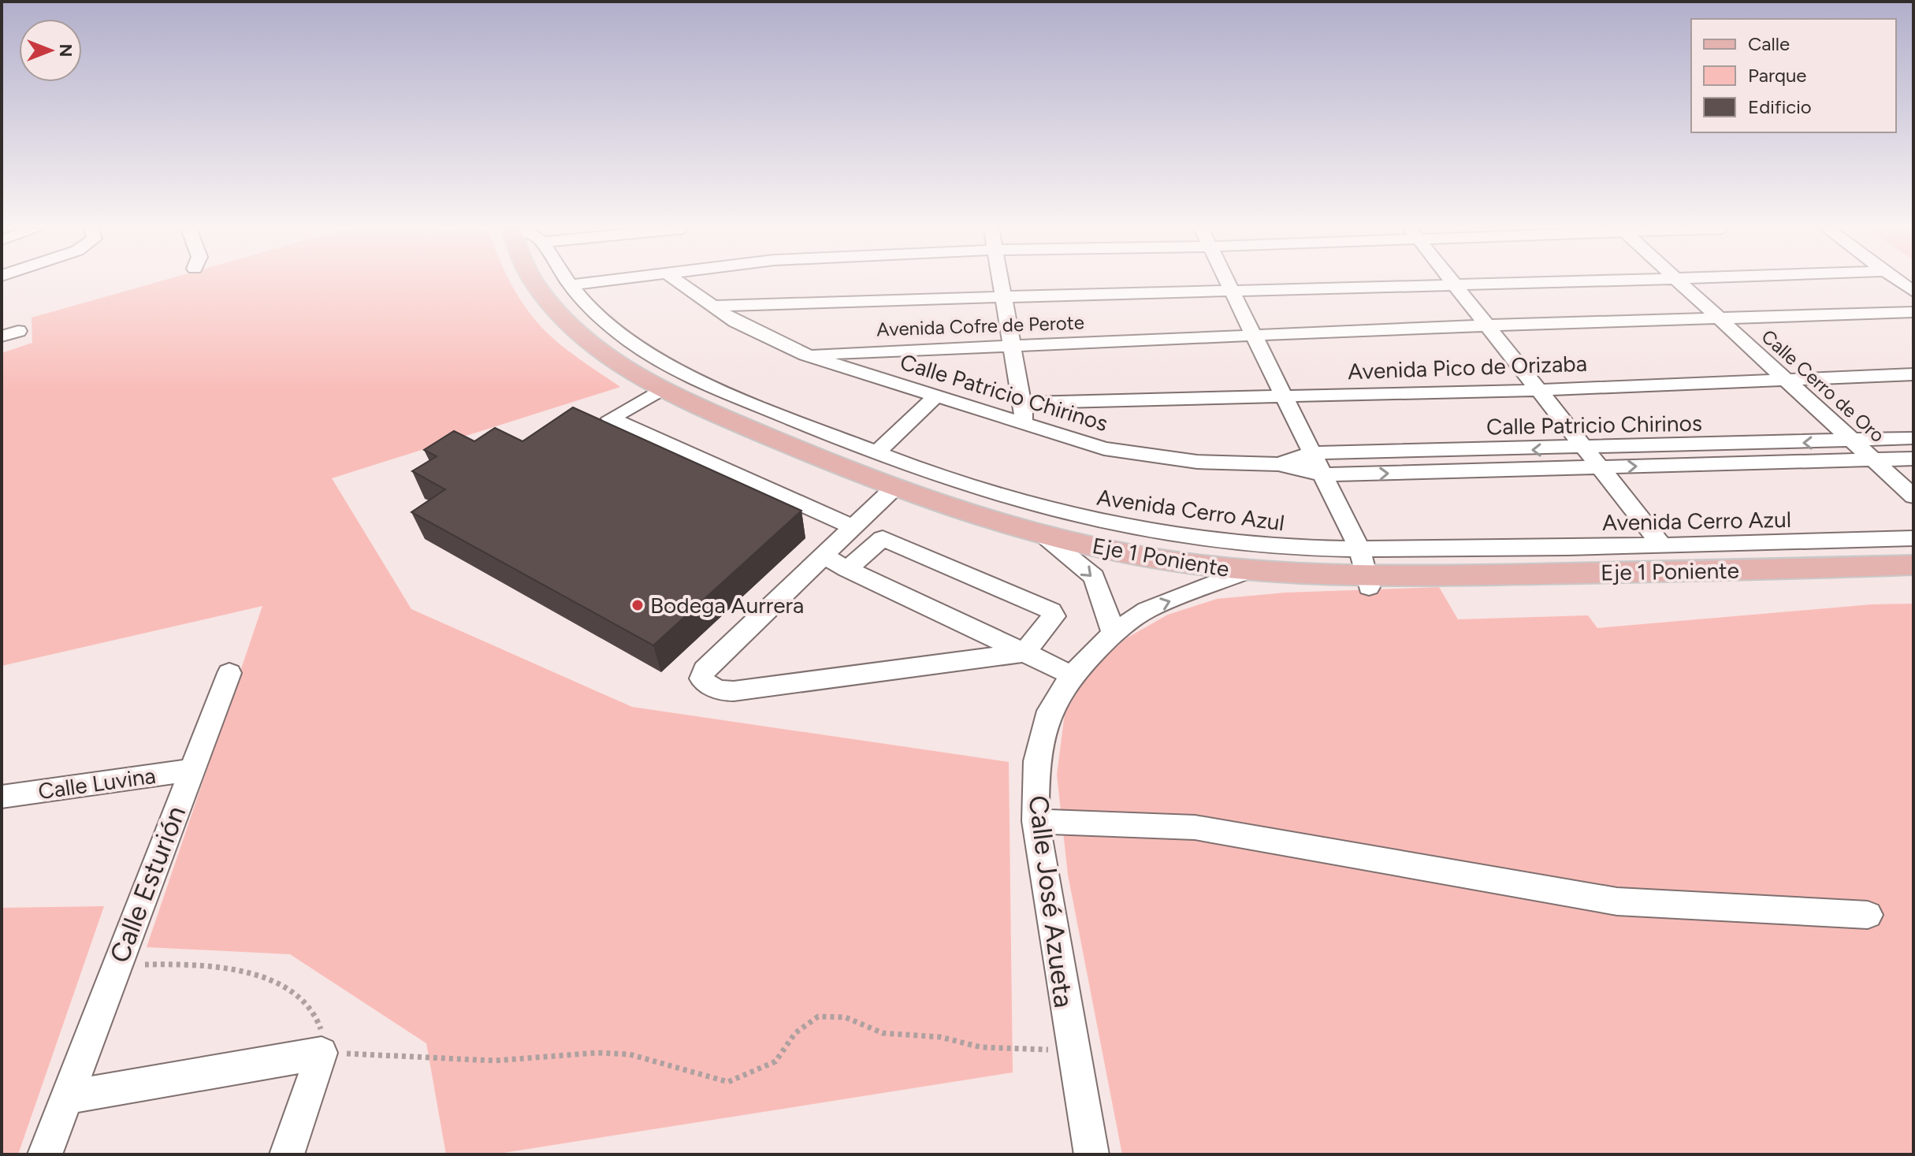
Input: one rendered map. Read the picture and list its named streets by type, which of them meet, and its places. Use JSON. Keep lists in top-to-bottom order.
{
  "streets": {
    "main road": ["Eje 1 Poniente"],
    "street": [
      "Avenida Cofre de Perote",
      "Avenida Pico de Orizaba",
      "Calle Cerro de Oro",
      "Calle Patricio Chirinos",
      "Avenida Cerro Azul",
      "Calle Luvina",
      "Calle Esturión",
      "Calle José Azueta"
    ]
  },
  "crossings": [
    ["Avenida Cofre de Perote", "Calle Cerro de Oro"],
    ["Avenida Cofre de Perote", "Calle Patricio Chirinos"],
    ["Avenida Pico de Orizaba", "Calle Cerro de Oro"],
    ["Calle Cerro de Oro", "Calle Patricio Chirinos"],
    ["Avenida Cerro Azul", "Eje 1 Poniente"],
    ["Eje 1 Poniente", "Calle José Azueta"],
    ["Calle Luvina", "Calle Esturión"]
  ],
  "places": ["Bodega Aurrera"],
  "legend": ["Calle", "Parque", "Edificio"],
  "north": "right"
}
